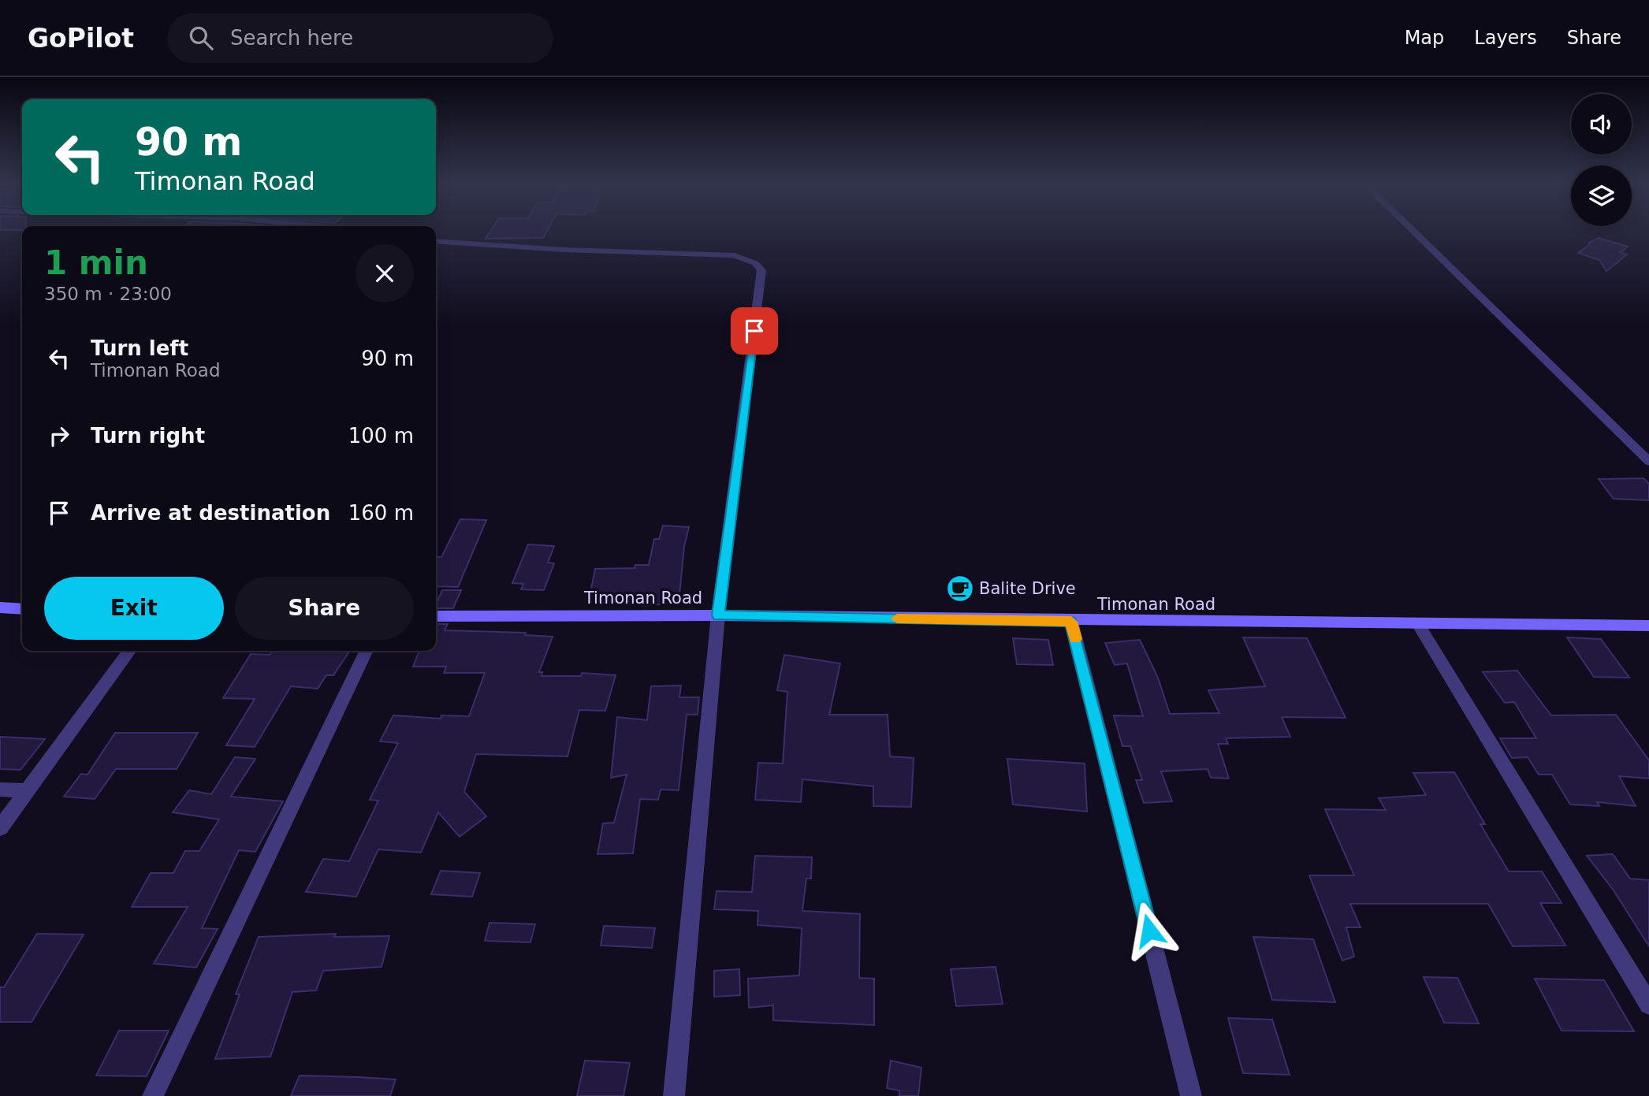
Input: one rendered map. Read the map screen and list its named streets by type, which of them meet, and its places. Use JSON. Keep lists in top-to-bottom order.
{
  "streets": {
    "street": ["Timonan Road"]
  },
  "places": {
    "cafe": ["Balite Drive"]
  },
  "page": {
    "header": "GoPilot",
    "search": "Search here",
    "nav": ["Map", "Layers", "Share"],
    "turn": ["90 m", "Timonan Road"],
    "heading": ["1 min", "350 m · 23:00"],
    "list": [
      {
        "name": "Turn left",
        "note": "Timonan Road",
        "value": "90 m"
      },
      {
        "name": "Turn right",
        "value": "100 m"
      },
      {
        "name": "Arrive at destination",
        "value": "160 m"
      }
    ],
    "buttons": ["Exit", "Share"]
  }
}
